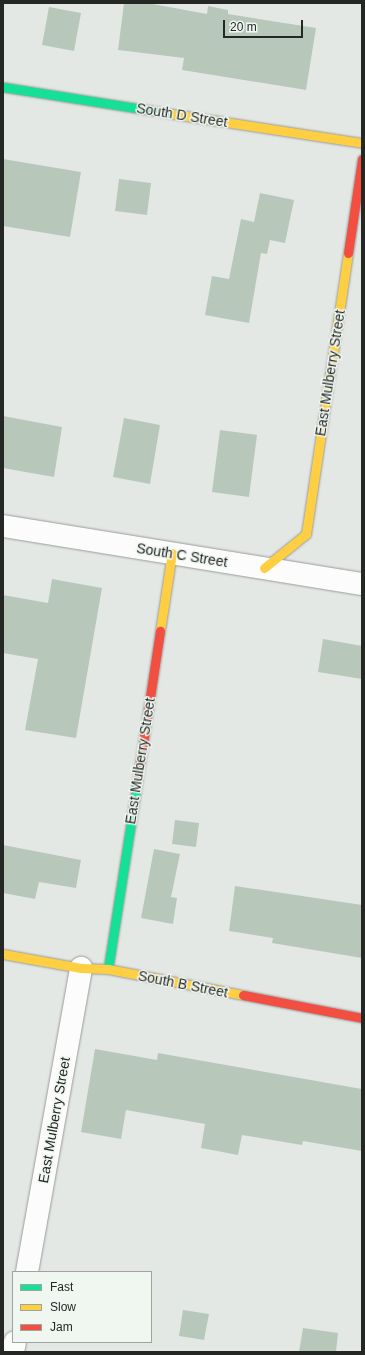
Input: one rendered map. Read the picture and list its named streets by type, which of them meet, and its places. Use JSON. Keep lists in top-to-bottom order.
{
  "streets": {
    "street": [
      "South D Street",
      "East Mulberry Street",
      "South C Street",
      "South B Street"
    ]
  },
  "crossings": [
    ["East Mulberry Street", "South C Street"],
    ["East Mulberry Street", "South B Street"]
  ],
  "legend": ["Fast", "Slow", "Jam"],
  "scale_bar": "20 m"
}
